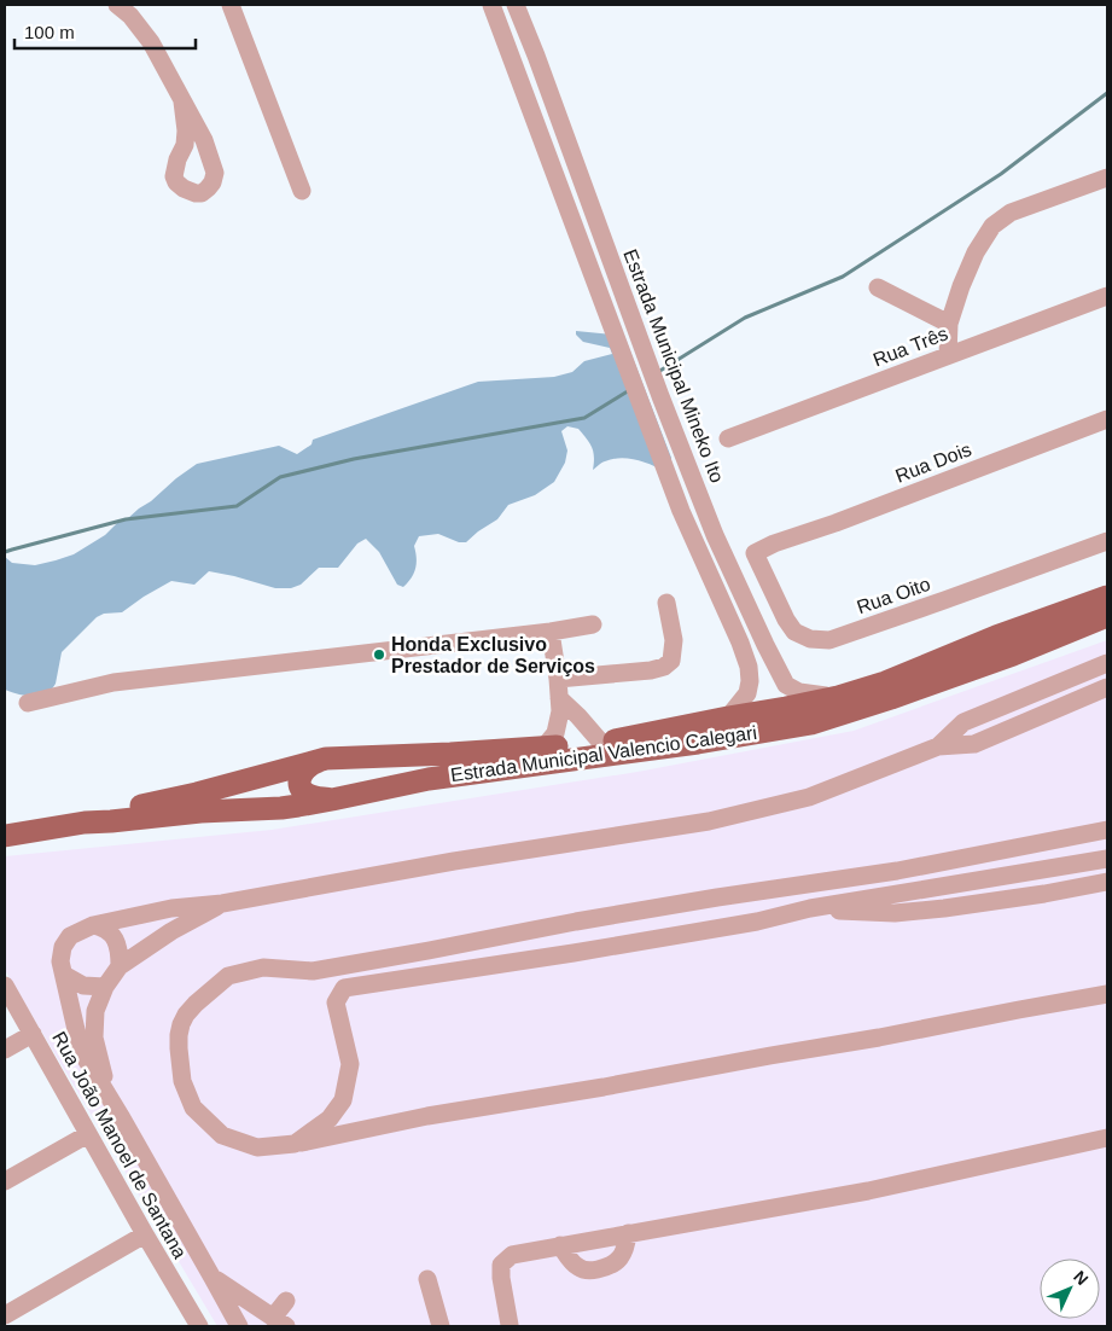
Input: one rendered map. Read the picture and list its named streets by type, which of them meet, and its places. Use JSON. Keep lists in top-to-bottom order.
{
  "streets": {
    "main road": ["Estrada Municipal Valencio Calegari"],
    "street": [
      "Rua Três",
      "Estrada Municipal Mineko Ito",
      "Rua Dois",
      "Rua Oito",
      "Rua João Manoel de Santana"
    ]
  },
  "crossings": [
    ["Estrada Municipal Mineko Ito", "Estrada Municipal Valencio Calegari"],
    ["Rua Dois", "Rua Oito"]
  ],
  "places": ["Honda Exclusivo Prestador de Serviços"],
  "scale_bar": "100 m",
  "north": "top right"
}
